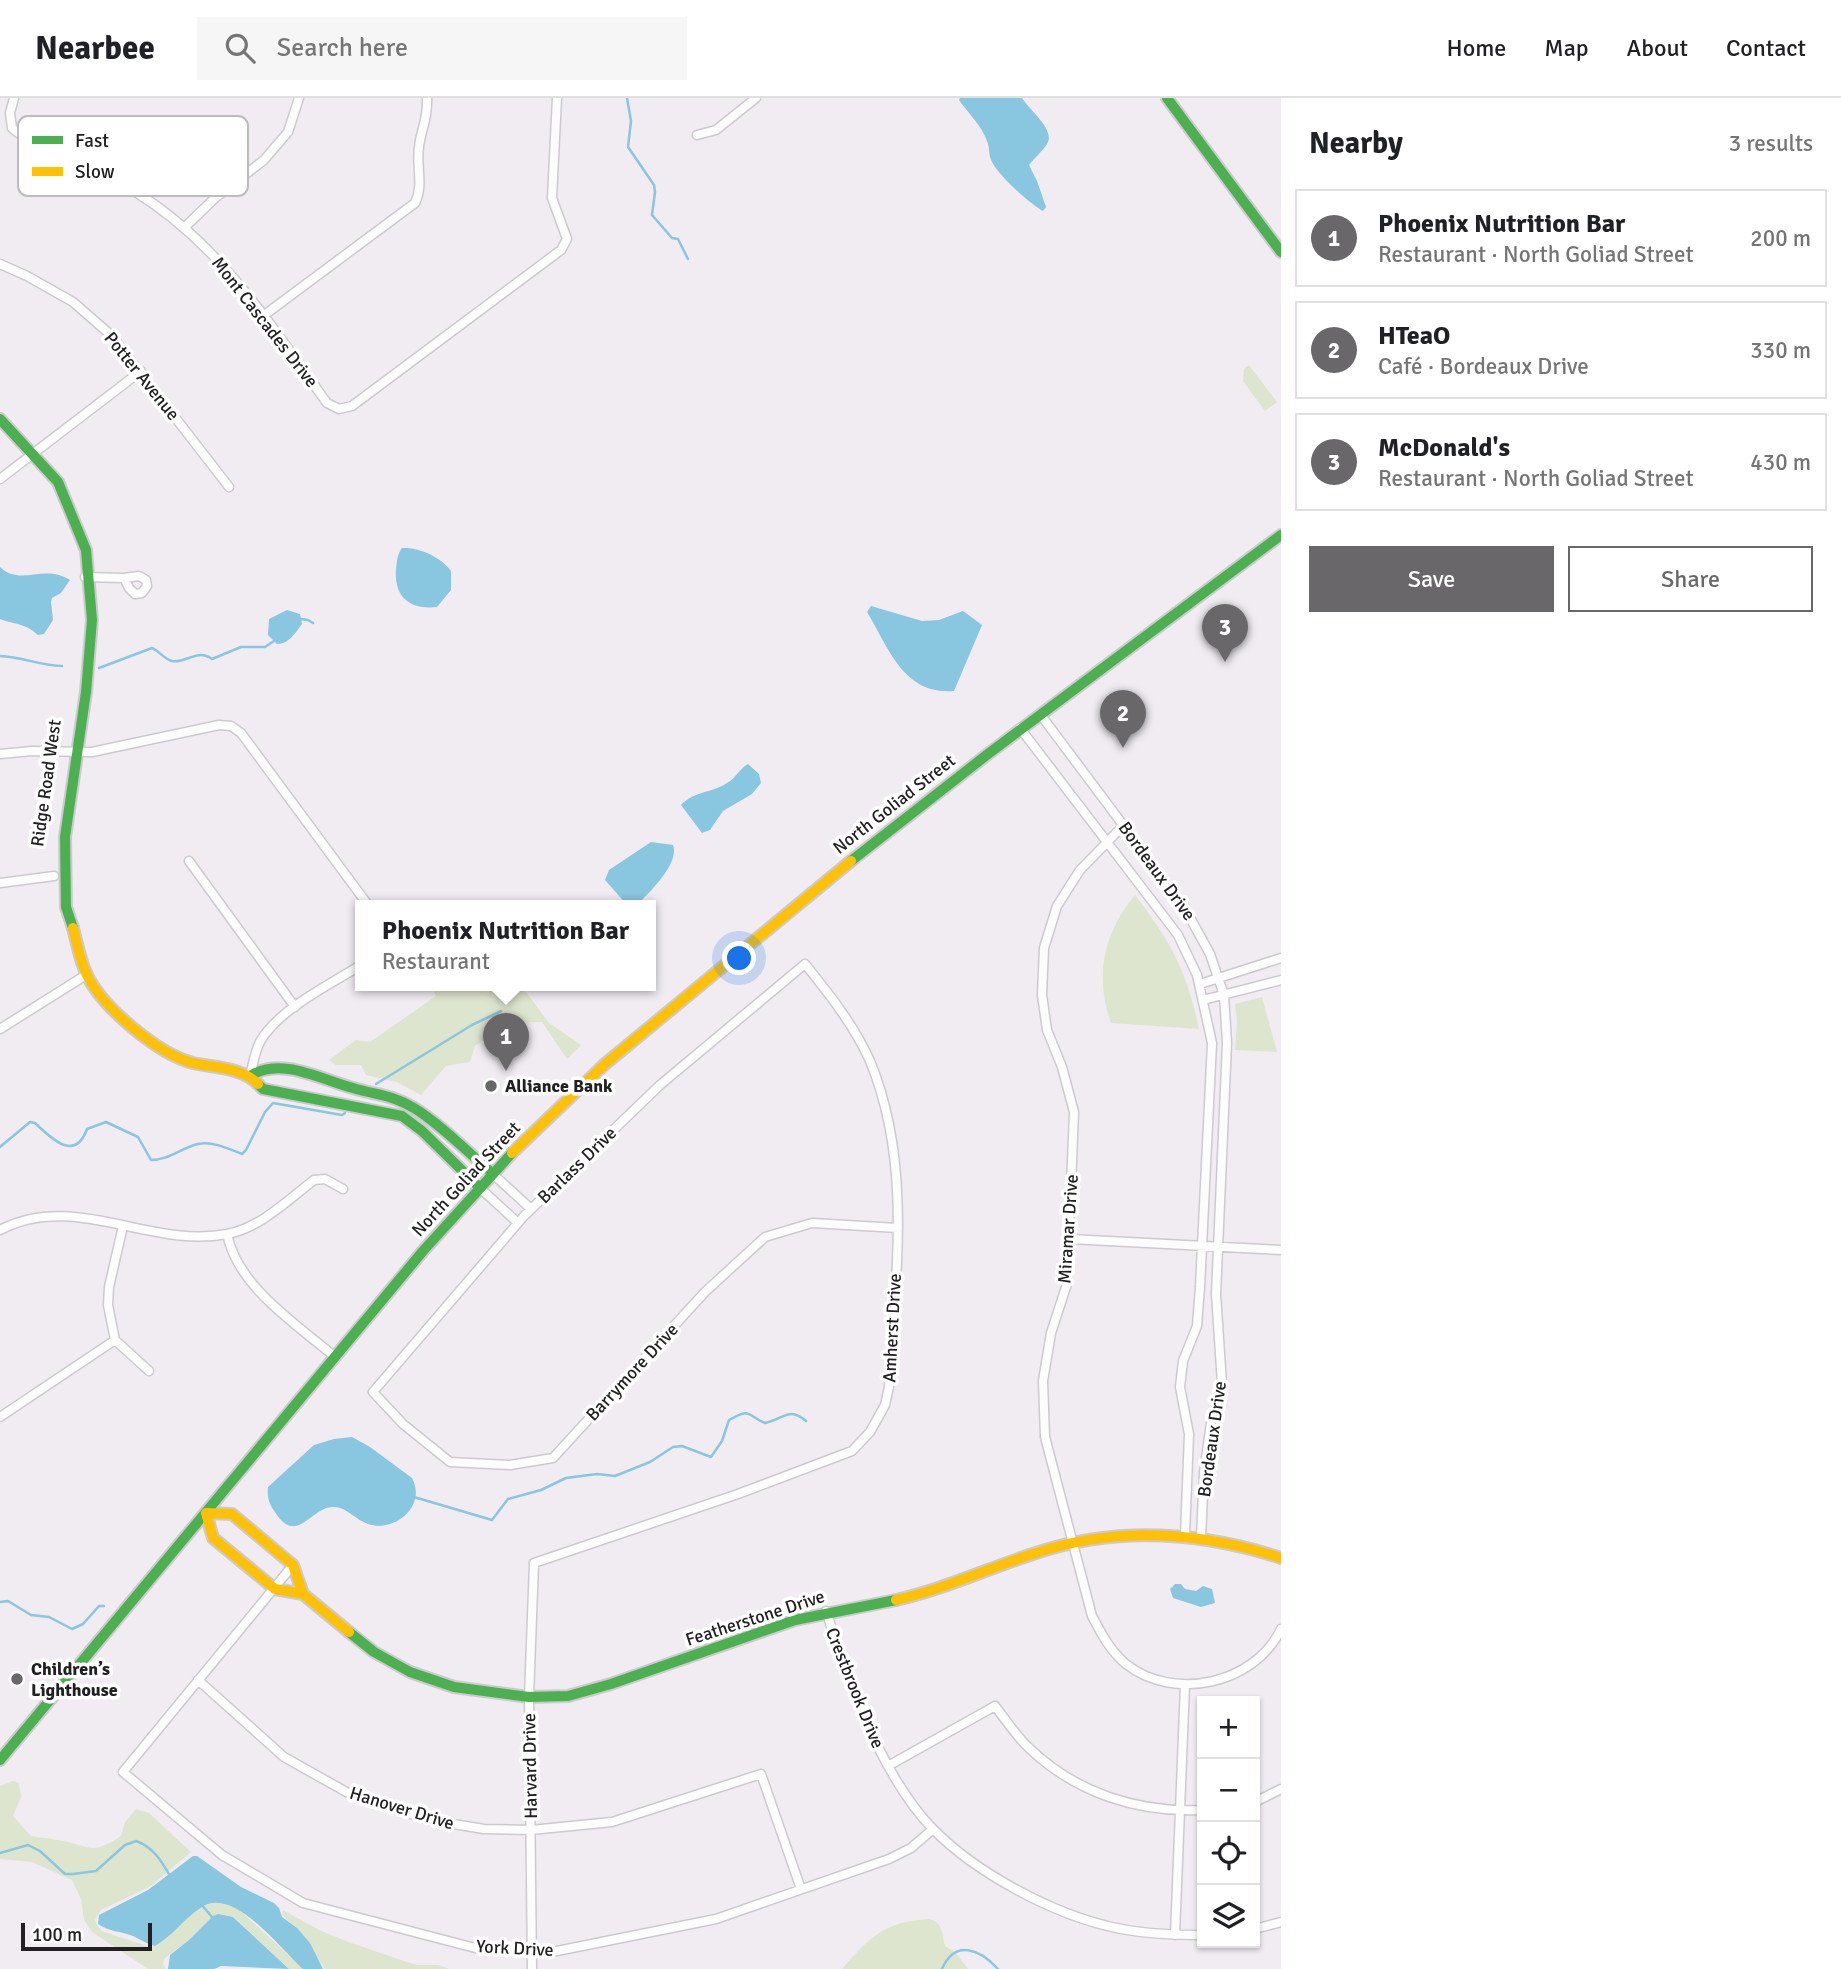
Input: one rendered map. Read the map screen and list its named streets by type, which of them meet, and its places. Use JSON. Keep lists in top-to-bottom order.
{
  "streets": {
    "street": [
      "Mont Cascades Drive",
      "Potter Avenue",
      "Ridge Road West",
      "North Goliad Street",
      "Bordeaux Drive",
      "Barlass Drive",
      "Miramar Drive",
      "Amherst Drive",
      "Barrymore Drive",
      "Featherstone Drive",
      "Crestbrook Drive",
      "Harvard Drive",
      "Hanover Drive",
      "York Drive"
    ]
  },
  "crossings": [
    ["Ridge Road West", "North Goliad Street"],
    ["Ridge Road West", "Barlass Drive"],
    ["North Goliad Street", "Bordeaux Drive"],
    ["North Goliad Street", "Featherstone Drive"],
    ["Bordeaux Drive", "Miramar Drive"],
    ["Bordeaux Drive", "Featherstone Drive"],
    ["Barlass Drive", "Amherst Drive"],
    ["Barlass Drive", "Barrymore Drive"],
    ["Miramar Drive", "Featherstone Drive"],
    ["Amherst Drive", "Barrymore Drive"],
    ["Amherst Drive", "Harvard Drive"],
    ["Featherstone Drive", "Crestbrook Drive"],
    ["Featherstone Drive", "Harvard Drive"],
    ["Crestbrook Drive", "York Drive"],
    ["Harvard Drive", "Hanover Drive"],
    ["Harvard Drive", "York Drive"],
    ["Hanover Drive", "York Drive"]
  ],
  "places": ["Alliance Bank", "Children’s Lighthouse"],
  "legend": ["Fast", "Slow"],
  "scale_bar": "100 m",
  "page": {
    "header": "Nearbee",
    "search": "Search here",
    "nav": [
      "Home",
      "Map",
      "About",
      "Contact"
    ],
    "heading": ["Nearby", "3 results"],
    "list": [
      {
        "mark": "1",
        "name": "Phoenix Nutrition Bar",
        "note": "Restaurant · North Goliad Street",
        "value": "200 m"
      },
      {
        "mark": "2",
        "name": "HTeaO",
        "note": "Café · Bordeaux Drive",
        "value": "330 m"
      },
      {
        "mark": "3",
        "name": "McDonald's",
        "note": "Restaurant · North Goliad Street",
        "value": "430 m"
      }
    ],
    "buttons": ["Save", "Share"],
    "pins": ["3", "2", "1"],
    "popup": ["Phoenix Nutrition Bar", "Restaurant"],
    "map_buttons": ["+", "−"],
    "scale": "100 m"
  }
}
